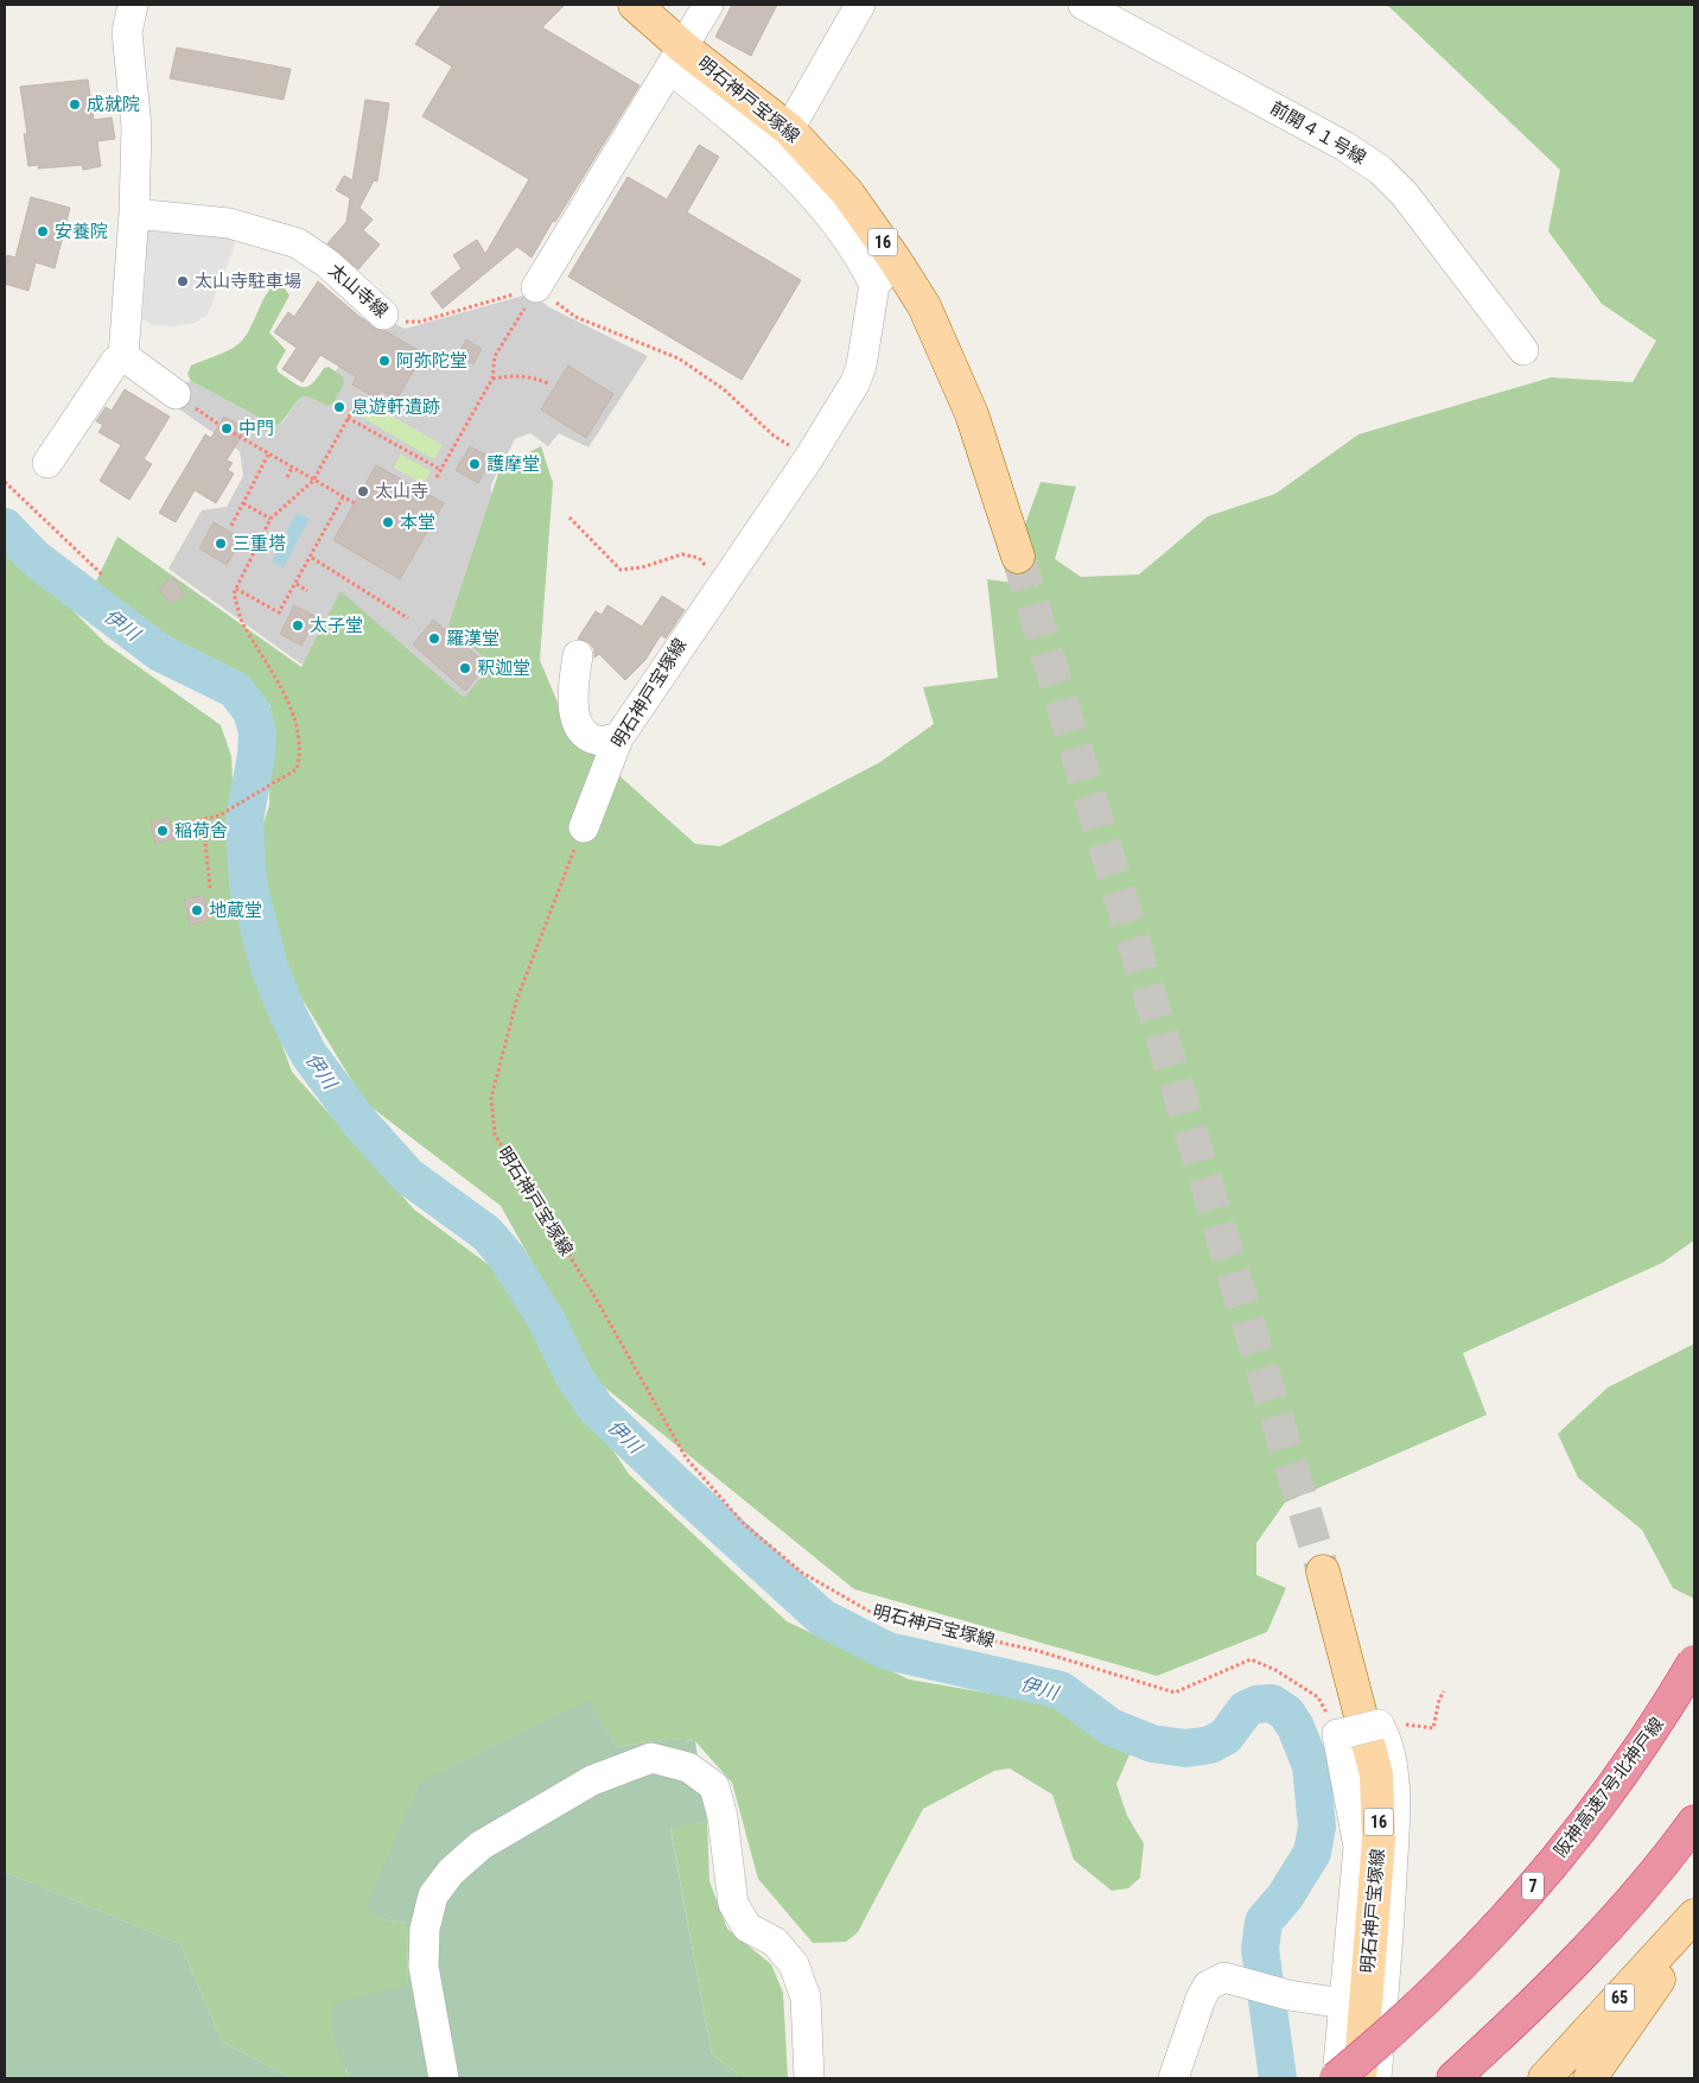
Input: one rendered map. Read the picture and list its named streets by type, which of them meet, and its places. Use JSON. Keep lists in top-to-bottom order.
{
  "streets": {
    "highway": ["阪神高速7号北神戸線", "7"],
    "main road": ["明石神戸宝塚線", "16", "65"],
    "street": ["前開４１号線", "太山寺線"]
  },
  "water": ["伊川"],
  "places": [
    "成就院",
    "安養院",
    "太山寺駐車場",
    "阿弥陀堂",
    "息遊軒遺跡",
    "中門",
    "護摩堂",
    "太山寺",
    "本堂",
    "三重塔",
    "太子堂",
    "羅漢堂",
    "釈迦堂",
    "稲荷舎",
    "地蔵堂"
  ]
}
